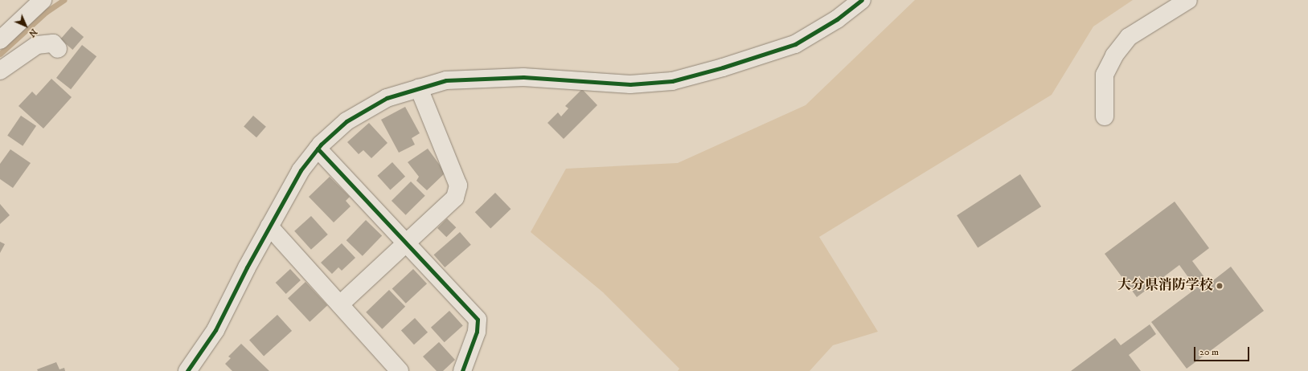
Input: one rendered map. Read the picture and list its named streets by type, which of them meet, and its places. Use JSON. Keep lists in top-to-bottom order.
{
  "places": ["大分県消防学校"],
  "scale_bar": "20 m",
  "north": "bottom right"
}
